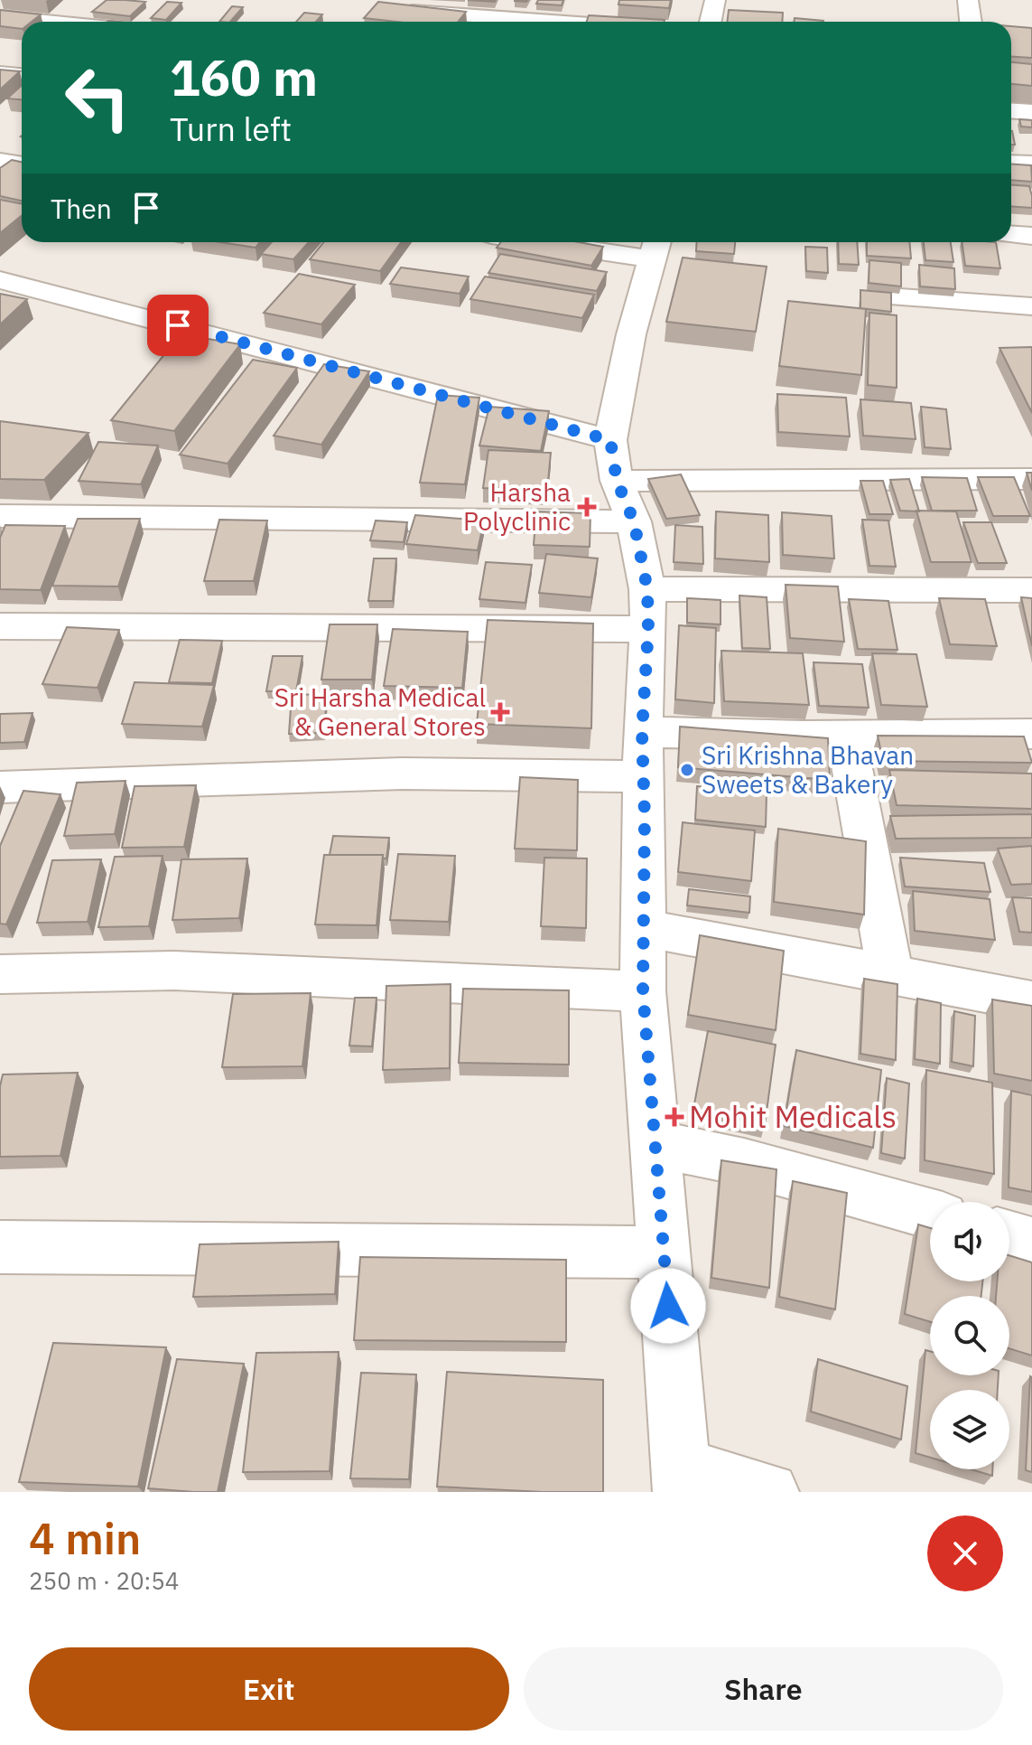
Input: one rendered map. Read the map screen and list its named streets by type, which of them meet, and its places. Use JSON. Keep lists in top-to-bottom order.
{
  "places": {
    "health": ["Harsha Polyclinic", "Sri Harsha Medical & General Stores", "Mohit Medicals"],
    "other": ["Sri Krishna Bhavan Sweets & Bakery"]
  },
  "page": {
    "turn": ["160 m", "Turn left"],
    "then": "Then",
    "heading": ["4 min", "250 m · 20:54"],
    "buttons": ["Exit", "Share"]
  }
}
